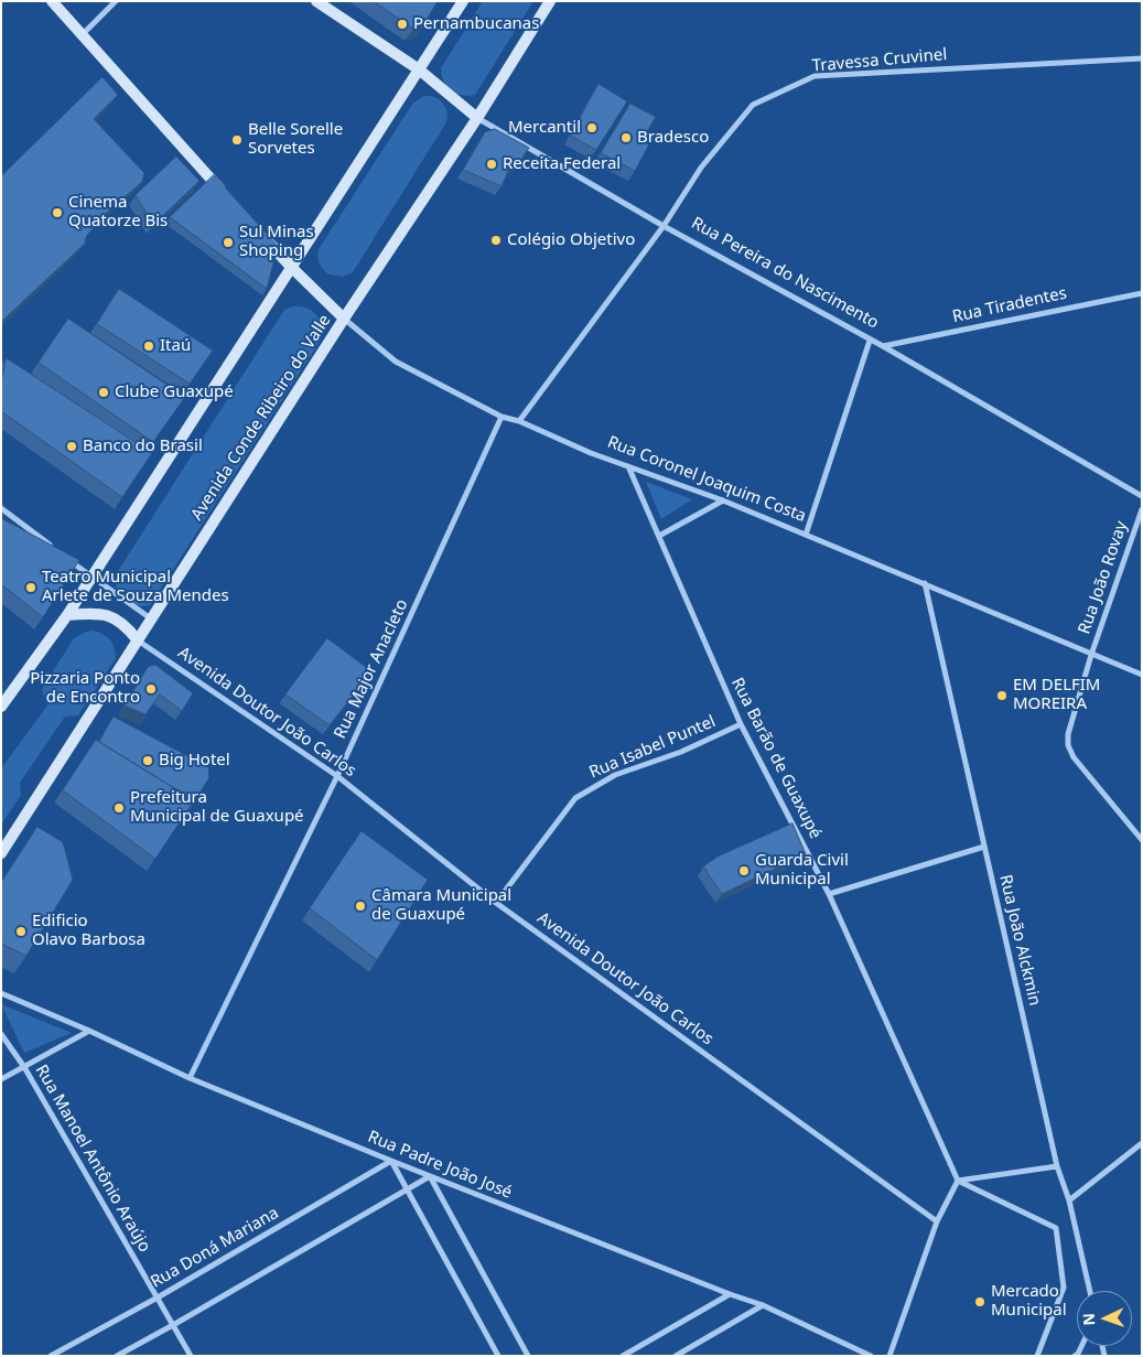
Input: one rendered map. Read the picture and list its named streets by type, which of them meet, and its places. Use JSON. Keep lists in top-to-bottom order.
{
  "streets": {
    "main road": ["Rua Pereira do Nascimento", "Avenida Conde Ribeiro do Valle", "Rua Coronel Joaquim Costa"],
    "street": [
      "Travessa Cruvinel",
      "Rua Tiradentes",
      "Rua João Rovay",
      "Rua Major Anacleto",
      "Avenida Doutor João Carlos",
      "Rua Isabel Puntel",
      "Rua Barão de Guaxupé",
      "Rua João Alckmin",
      "Rua Manoel Antônio Araújo",
      "Rua Padre João José",
      "Rua Doná Mariana"
    ]
  },
  "crossings": [
    ["Travessa Cruvinel", "Rua Pereira do Nascimento"],
    ["Travessa Cruvinel", "Rua Coronel Joaquim Costa"],
    ["Rua Pereira do Nascimento", "Rua Tiradentes"],
    ["Rua Pereira do Nascimento", "Avenida Conde Ribeiro do Valle"],
    ["Avenida Conde Ribeiro do Valle", "Rua Coronel Joaquim Costa"],
    ["Avenida Conde Ribeiro do Valle", "Avenida Doutor João Carlos"],
    ["Rua Coronel Joaquim Costa", "Rua João Rovay"],
    ["Rua Coronel Joaquim Costa", "Rua Major Anacleto"],
    ["Rua Coronel Joaquim Costa", "Rua Barão de Guaxupé"],
    ["Rua Coronel Joaquim Costa", "Rua João Alckmin"],
    ["Rua Major Anacleto", "Avenida Doutor João Carlos"],
    ["Rua Major Anacleto", "Rua Padre João José"],
    ["Avenida Doutor João Carlos", "Rua Isabel Puntel"],
    ["Rua Isabel Puntel", "Rua Barão de Guaxupé"],
    ["Rua Manoel Antônio Araújo", "Rua Doná Mariana"],
    ["Rua Padre João José", "Rua Doná Mariana"]
  ],
  "places": [
    "Pernambucanas",
    "Mercantil",
    "Bradesco",
    "Belle Sorelle Sorvetes",
    "Receita Federal",
    "Cinema Quatorze Bis",
    "Colégio Objetivo",
    "Sul Minas Shoping",
    "Itaú",
    "Clube Guaxupé",
    "Banco do Brasil",
    "Teatro Municipal Arlete de Souza Mendes",
    "Pizzaria Ponto de Encontro",
    "EM DELFIM MOREIRA",
    "Big Hotel",
    "Prefeitura Municipal de Guaxupé",
    "Guarda Civil Municipal",
    "Câmara Municipal de Guaxupé",
    "Edificio Olavo Barbosa",
    "Mercado Municipal"
  ],
  "north": "left"
}
